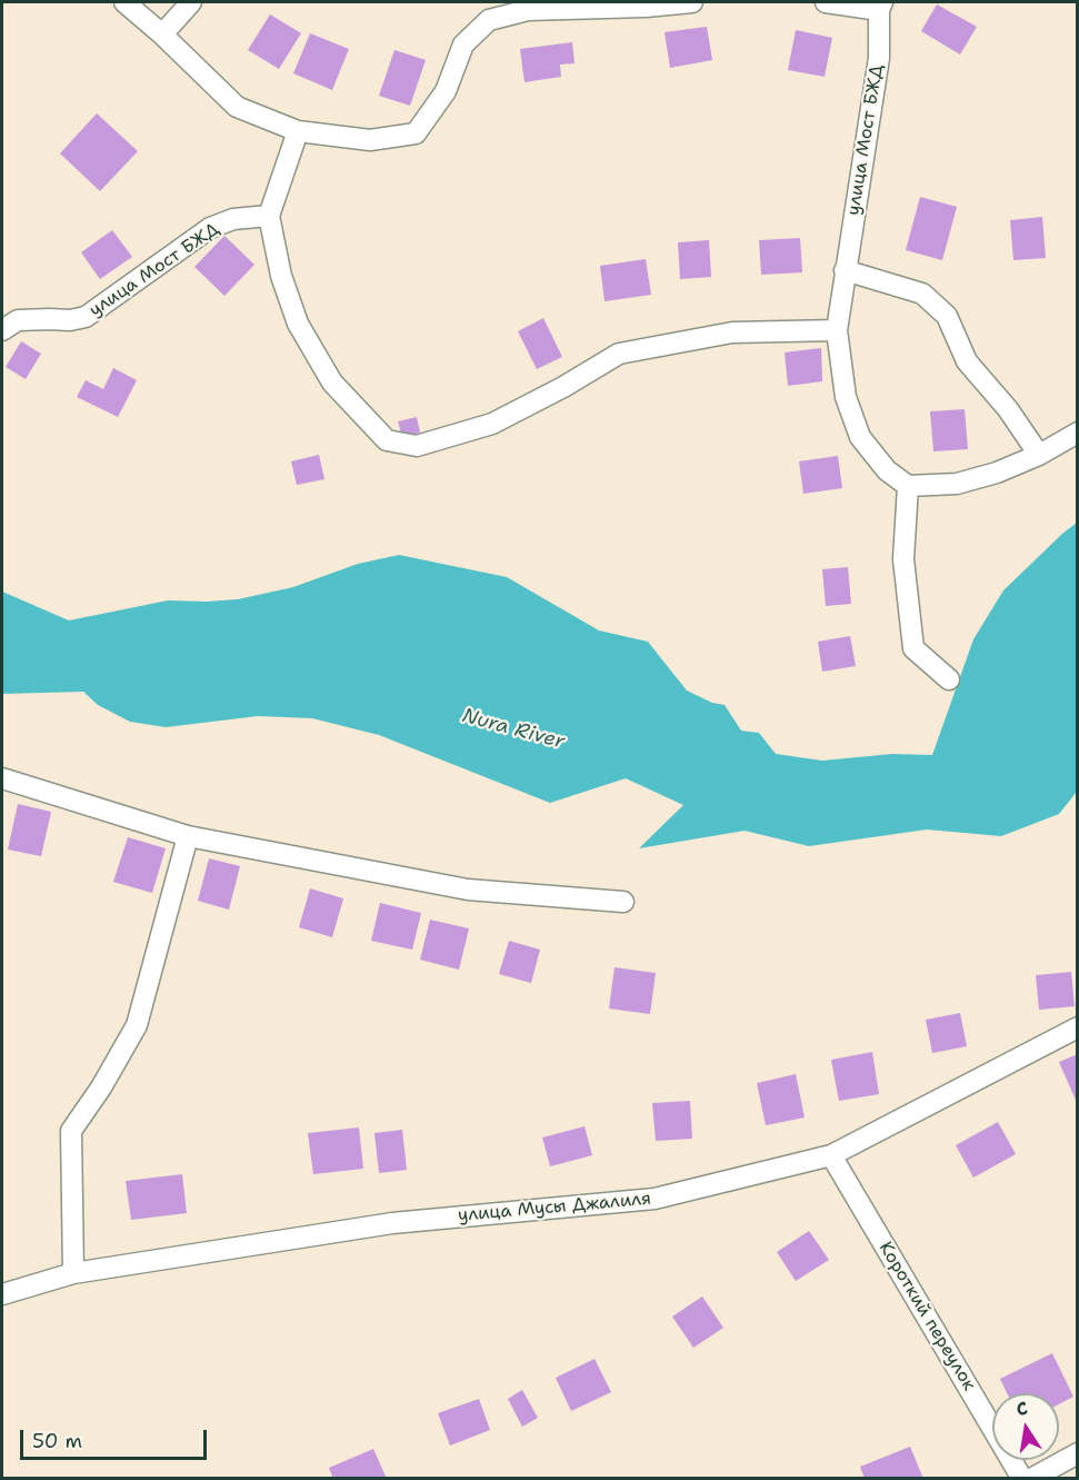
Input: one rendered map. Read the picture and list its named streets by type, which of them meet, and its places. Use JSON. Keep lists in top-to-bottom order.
{
  "streets": {
    "street": ["улица Мост БЖД", "улица Мусы Джалиля", "Короткий переулок"]
  },
  "crossings": [
    ["улица Мусы Джалиля", "Короткий переулок"]
  ],
  "water": ["Nura River"],
  "scale_bar": "50 m",
  "north": "top"
}
